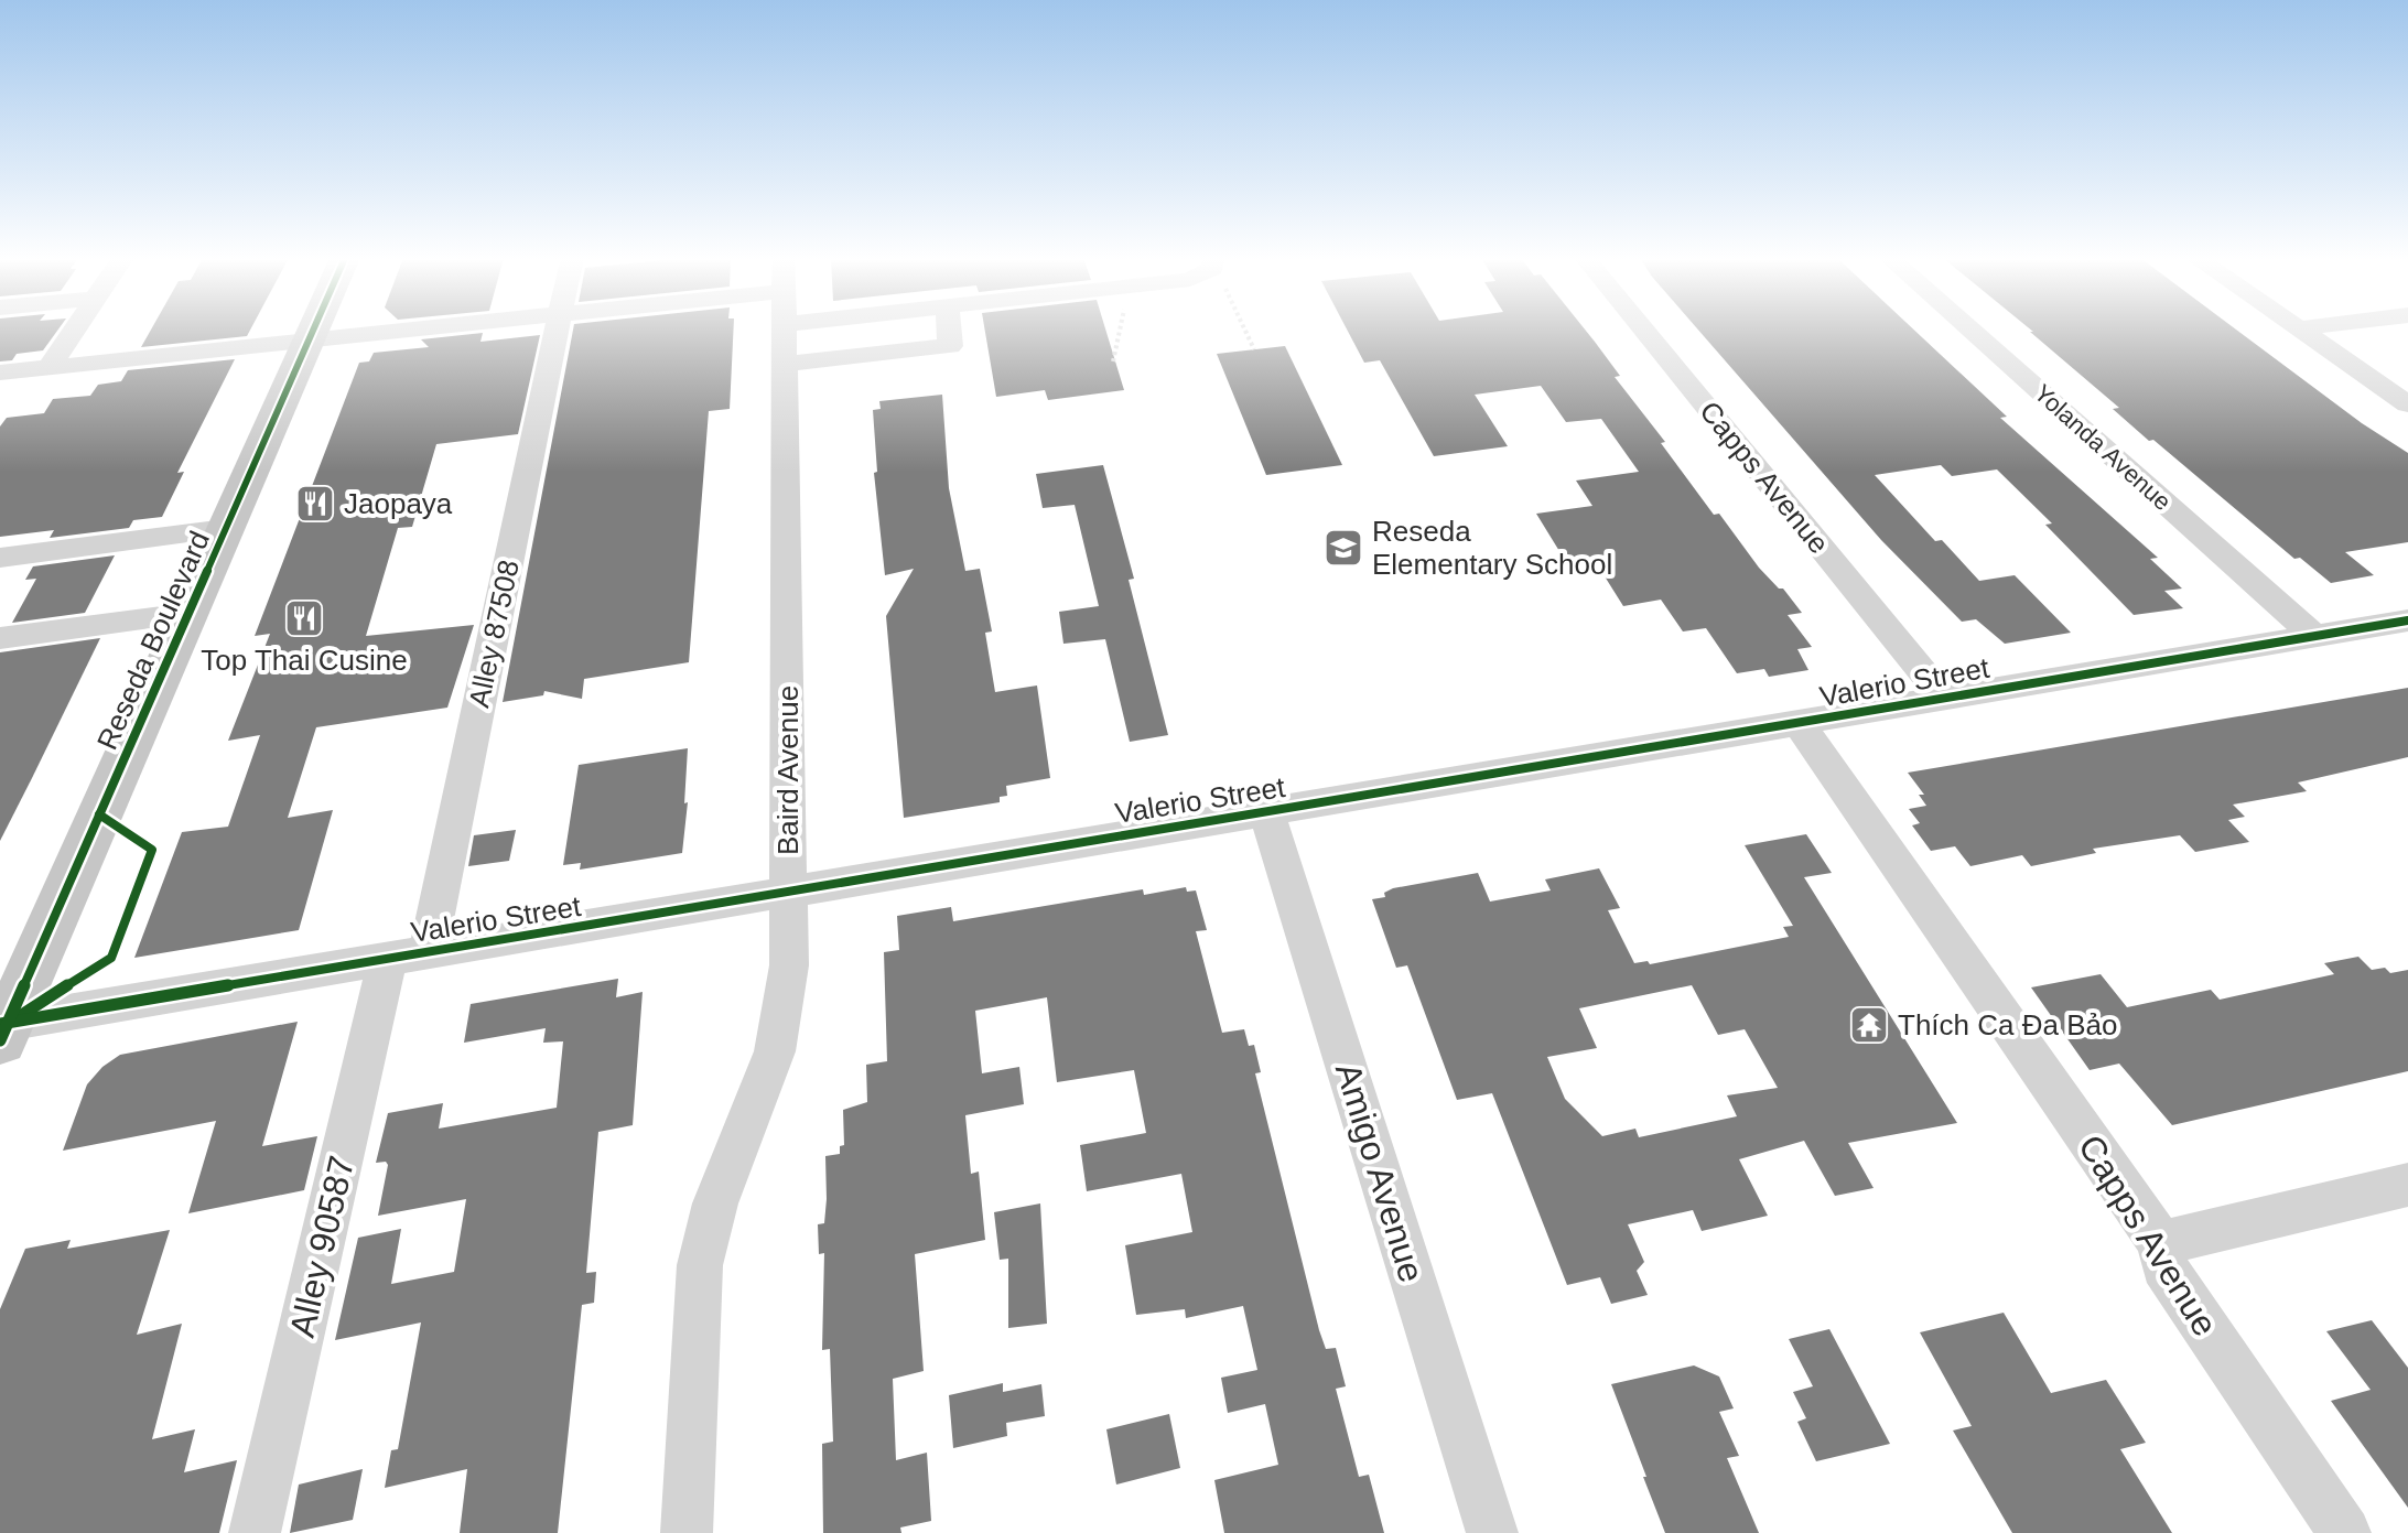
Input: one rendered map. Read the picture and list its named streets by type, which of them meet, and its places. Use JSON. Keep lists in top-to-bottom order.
{
  "streets": {
    "main road": ["Reseda Boulevard"],
    "street": [
      "Yolanda Avenue",
      "Capps Avenue",
      "Alley 87508",
      "Valerio Street",
      "Baird Avenue",
      "Amigo Avenue",
      "Alley 90587"
    ]
  },
  "crossings": [
    ["Yolanda Avenue", "Valerio Street"],
    ["Capps Avenue", "Valerio Street"],
    ["Alley 87508", "Valerio Street"],
    ["Alley 87508", "Alley 90587"],
    ["Reseda Boulevard", "Valerio Street"],
    ["Valerio Street", "Baird Avenue"],
    ["Valerio Street", "Amigo Avenue"],
    ["Valerio Street", "Alley 90587"]
  ],
  "places": {
    "restaurant": ["Jaopaya", "Top Thai Cusine"],
    "school or university": ["Reseda Elementary School"],
    "temple": ["Thích Ca Đa Bảo"]
  }
}
